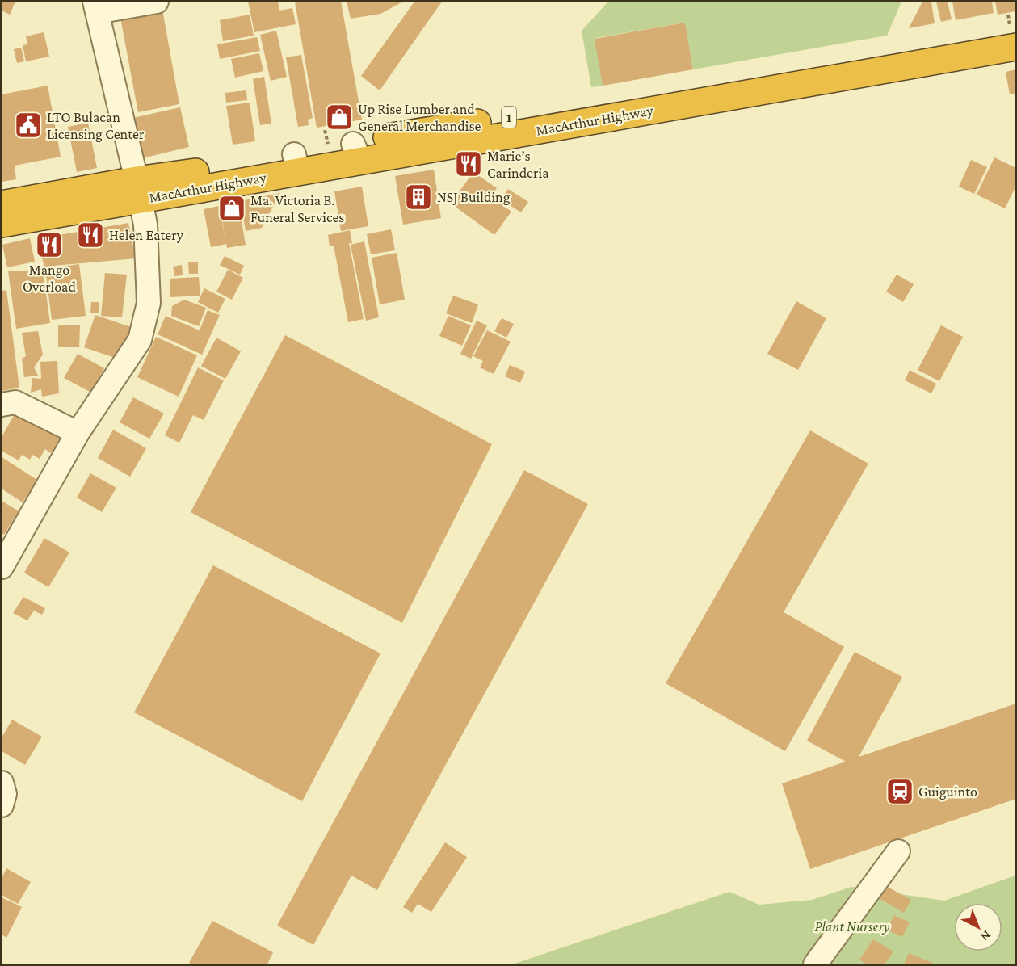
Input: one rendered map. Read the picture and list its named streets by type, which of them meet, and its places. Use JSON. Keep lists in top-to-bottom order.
{
  "streets": {
    "highway": ["1", "MacArthur Highway"]
  },
  "parks": ["Plant Nursery"],
  "places": {
    "shop": ["Up Rise Lumber and General Merchandise", "Ma. Victoria B. Funeral Services"],
    "public building": ["LTO Bulacan Licensing Center"],
    "restaurant": ["Marie’s Carinderia", "Helen Eatery", "Mango Overload"],
    "building": ["NSJ Building"],
    "station": ["Guiguinto"]
  },
  "north": "bottom right"
}
